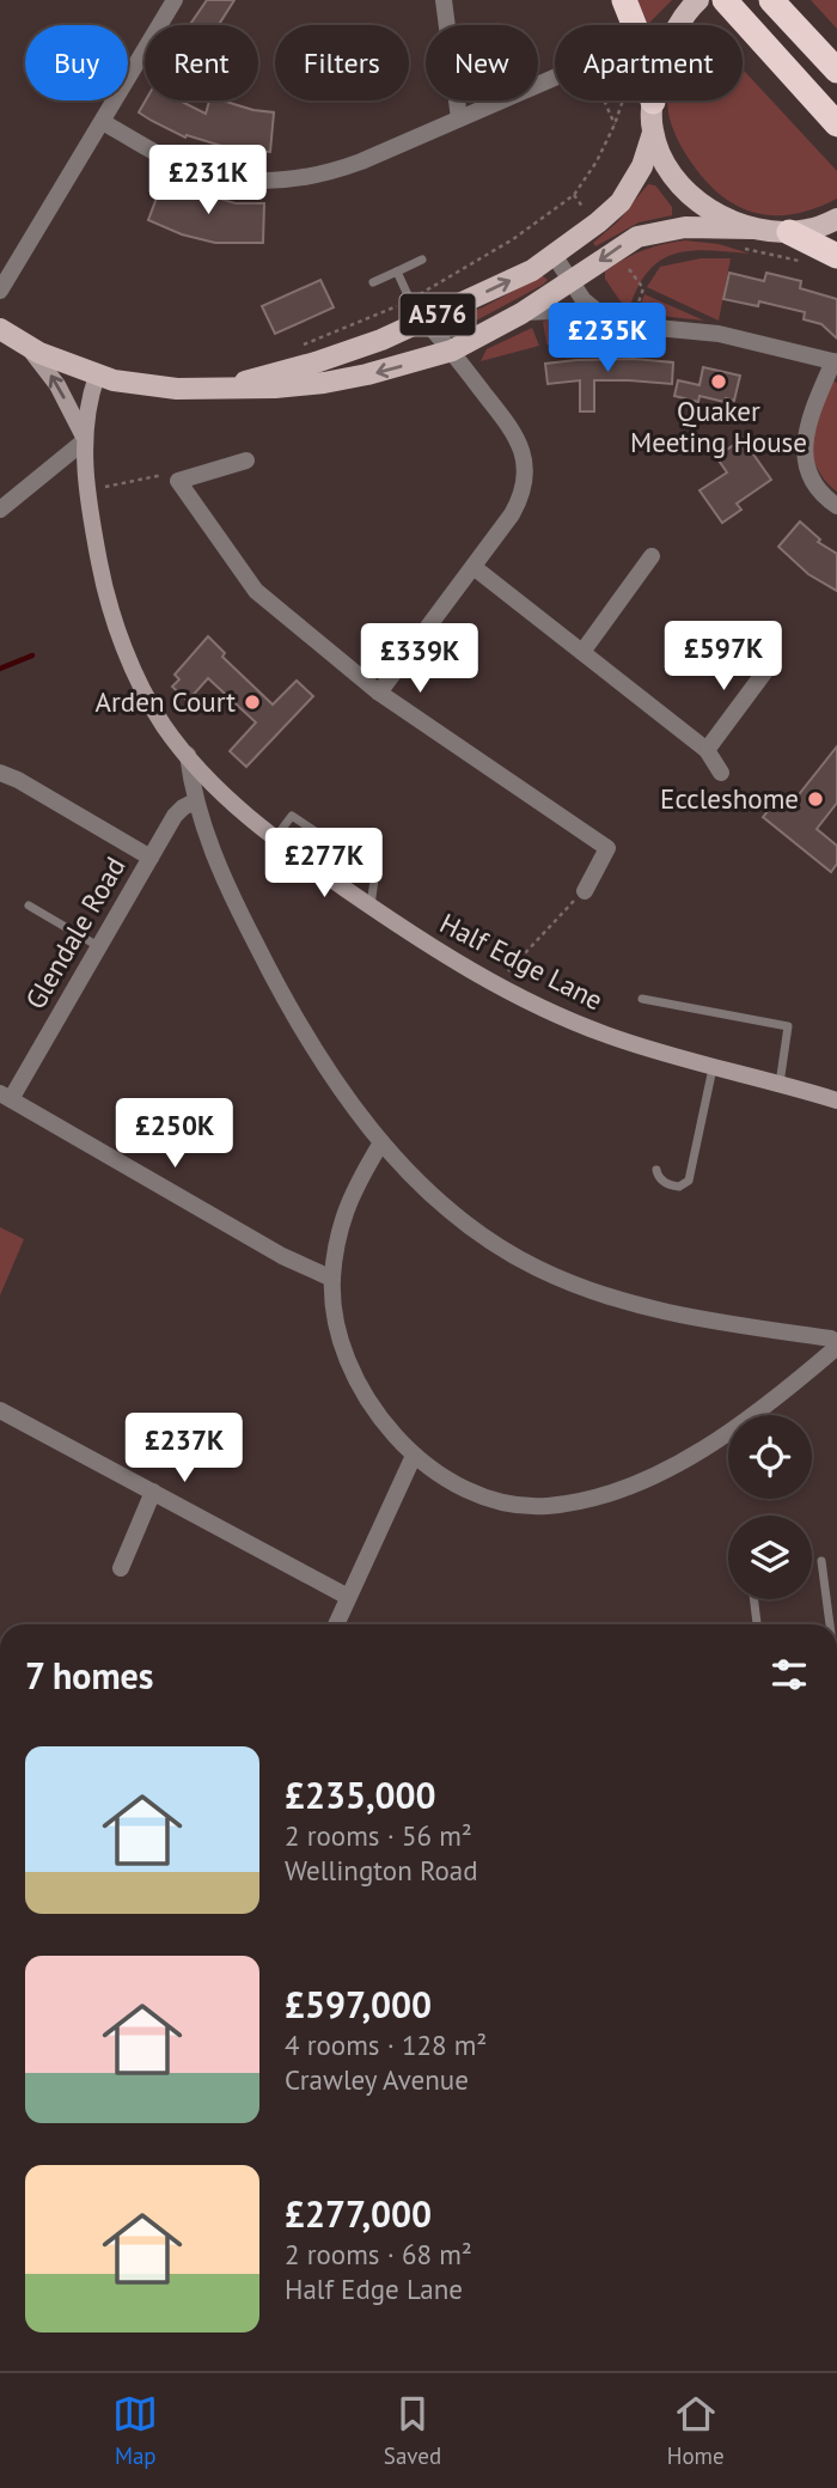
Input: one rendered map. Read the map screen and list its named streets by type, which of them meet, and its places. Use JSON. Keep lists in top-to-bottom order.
{
  "streets": {
    "main road": ["A576", "Half Edge Lane"],
    "street": ["Glendale Road"]
  },
  "crossings": [
    ["A576", "Half Edge Lane"]
  ],
  "places": ["Quaker Meeting House", "Arden Court", "Eccleshome"],
  "page": {
    "chip": [
      "Buy",
      "Rent",
      "Filters",
      "New",
      "Apartment"
    ],
    "price": [
      "£231K",
      "£235K",
      "£597K",
      "£339K",
      "£277K",
      "£250K",
      "£237K"
    ],
    "heading": "7 homes",
    "list": [
      {
        "name": "£235,000",
        "note": "2 rooms · 56 m² · Wellington Road"
      },
      {
        "name": "£597,000",
        "note": "4 rooms · 128 m² · Crawley Avenue"
      },
      {
        "name": "£277,000",
        "note": "2 rooms · 68 m² · Half Edge Lane"
      }
    ],
    "tabs": ["Map", "Saved", "Home"]
  }
}
